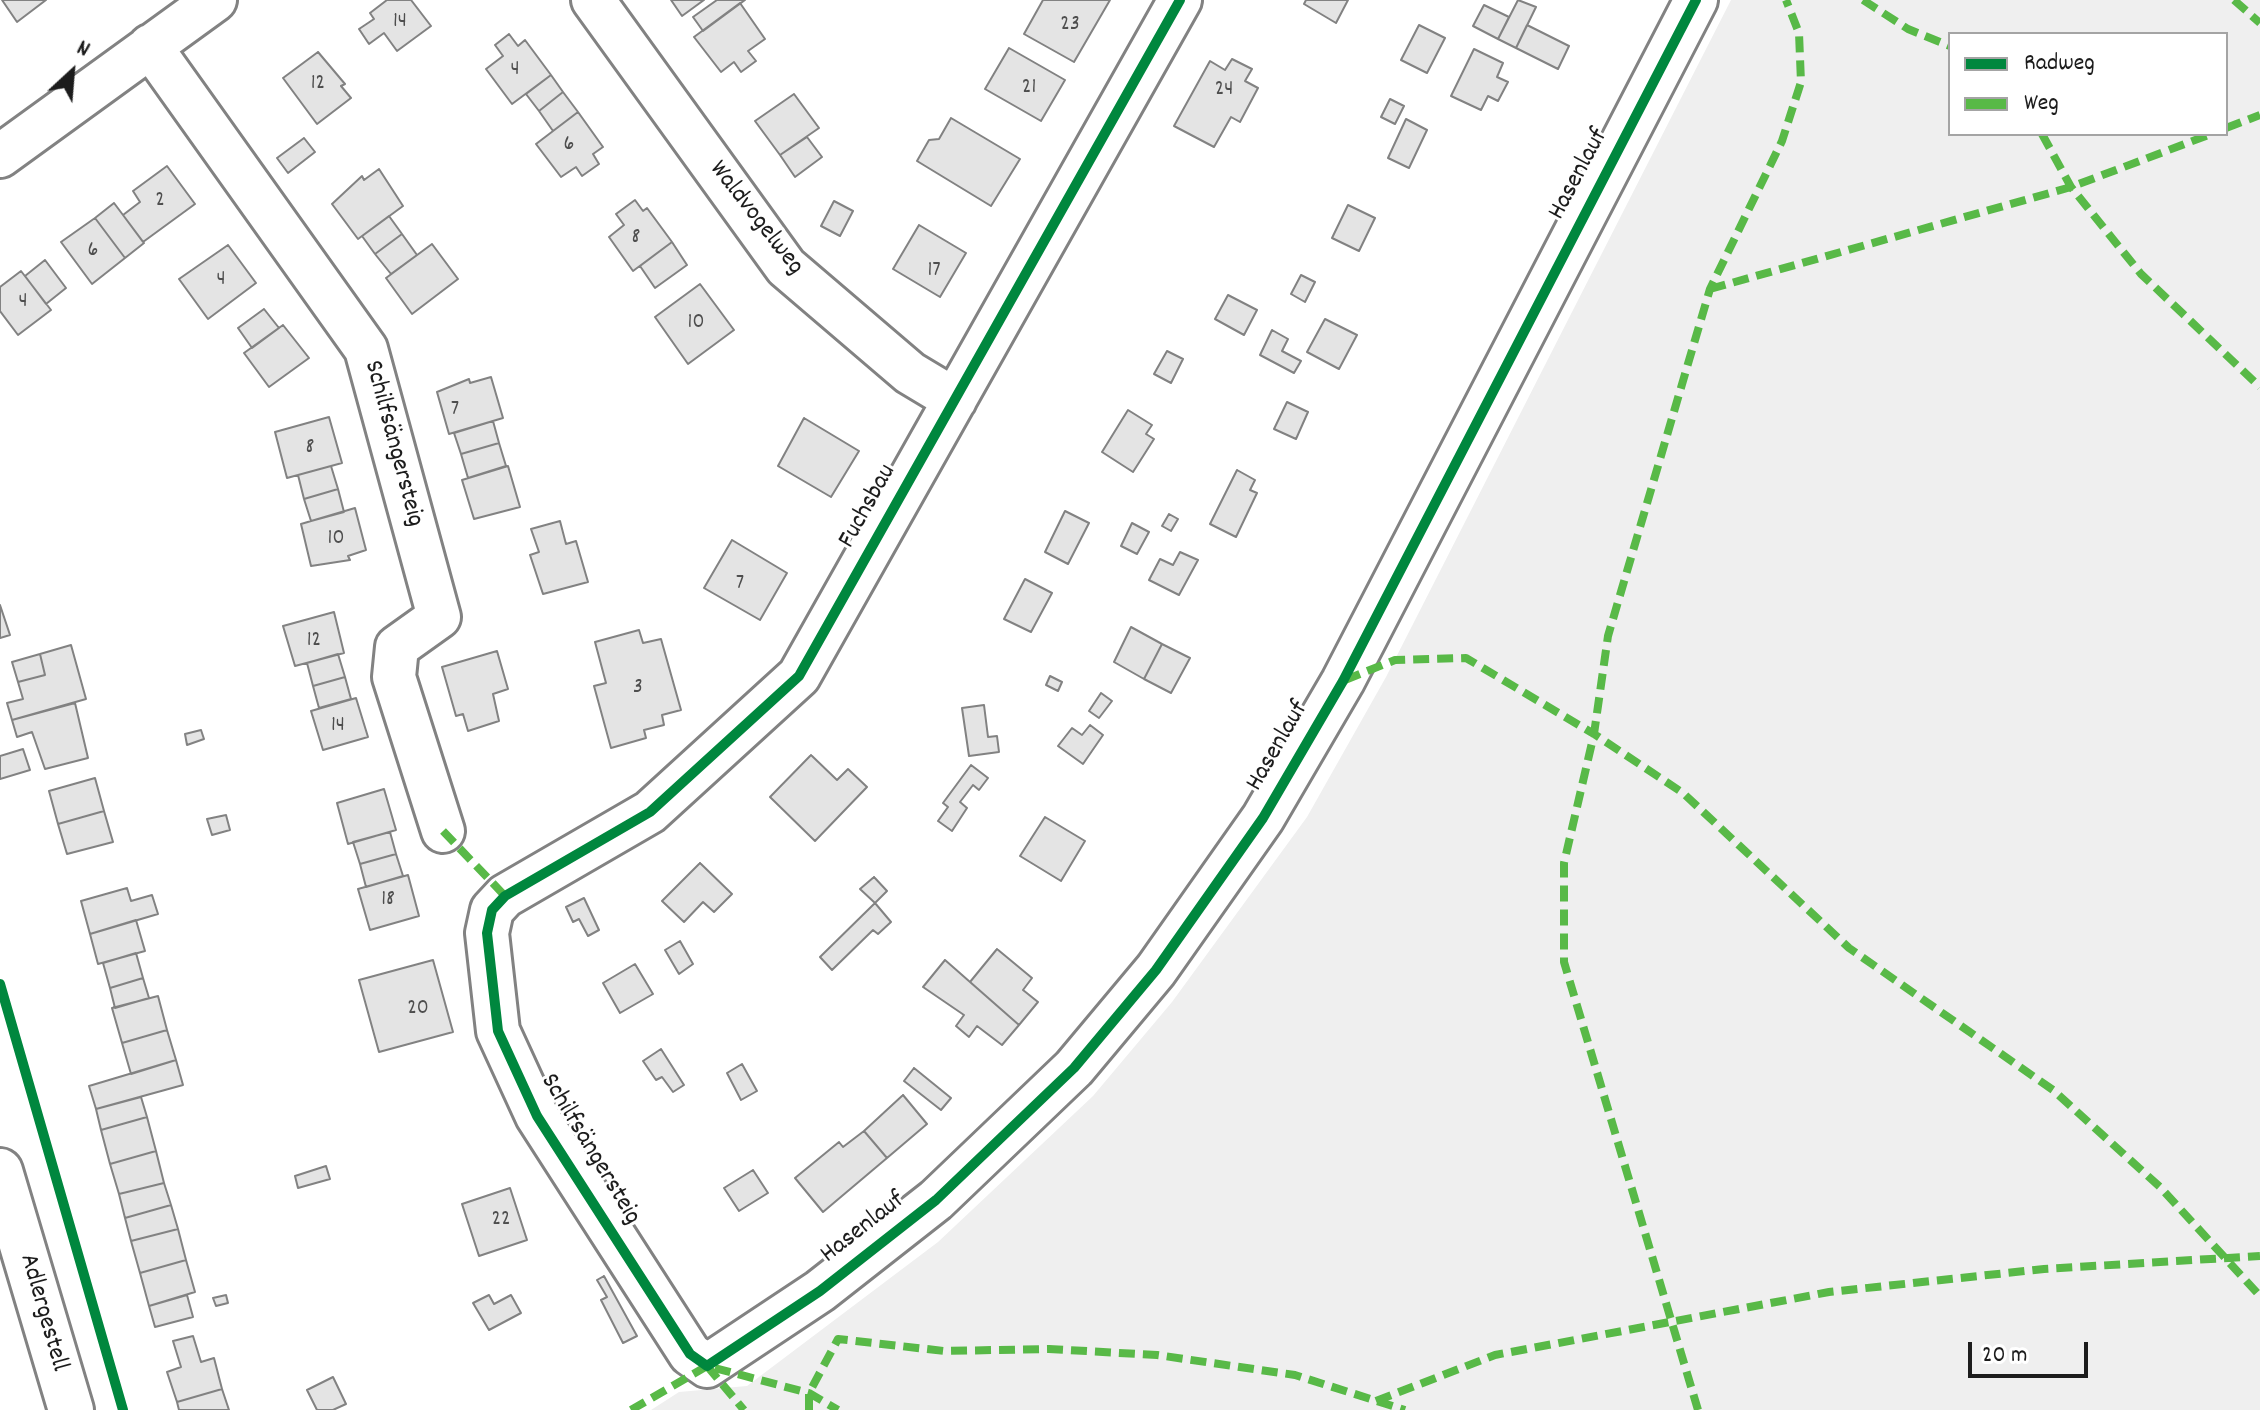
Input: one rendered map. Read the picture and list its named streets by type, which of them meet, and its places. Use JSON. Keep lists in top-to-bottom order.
{
  "streets": {
    "main road": ["Adlergestell"],
    "street": [
      "Hasenlauf",
      "Waldvogelweg",
      "Schilfsängersteig",
      "Fuchsbau"
    ]
  },
  "crossings": [
    ["Hasenlauf", "Schilfsängersteig"],
    ["Waldvogelweg", "Fuchsbau"],
    ["Schilfsängersteig", "Fuchsbau"]
  ],
  "house_numbers": [
    "14",
    "23",
    "4",
    "12",
    "21",
    "24",
    "6",
    "2",
    "8",
    "6",
    "17",
    "4",
    "4",
    "10",
    "7",
    "8",
    "10",
    "7",
    "12",
    "3",
    "14",
    "18",
    "20",
    "22"
  ],
  "legend": ["Radweg", "Weg"],
  "scale_bar": "20 m",
  "north": "top right"
}
